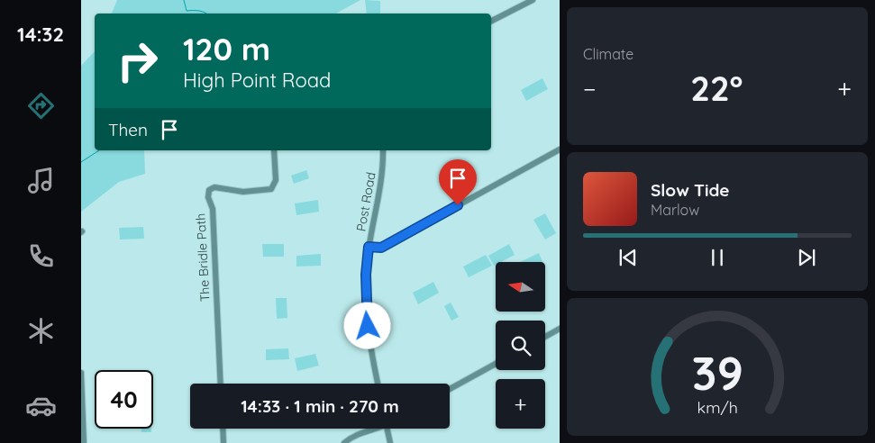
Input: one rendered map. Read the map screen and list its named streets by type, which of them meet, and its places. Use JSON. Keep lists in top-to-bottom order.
{
  "streets": {
    "street": ["Post Road", "The Bridle Path"]
  },
  "north": "left",
  "page": {
    "tabs": "14:32",
    "tile": "Climate",
    "turn": ["120 m", "High Point Road"],
    "heat": ["−", "22°", "+"],
    "then": "Then",
    "song": ["Slow Tide", "Marlow"],
    "map_buttons": "+",
    "limit": "40",
    "trip": "14:33 · 1 min · 270 m",
    "gauge": ["39", "km/h"]
  }
}
